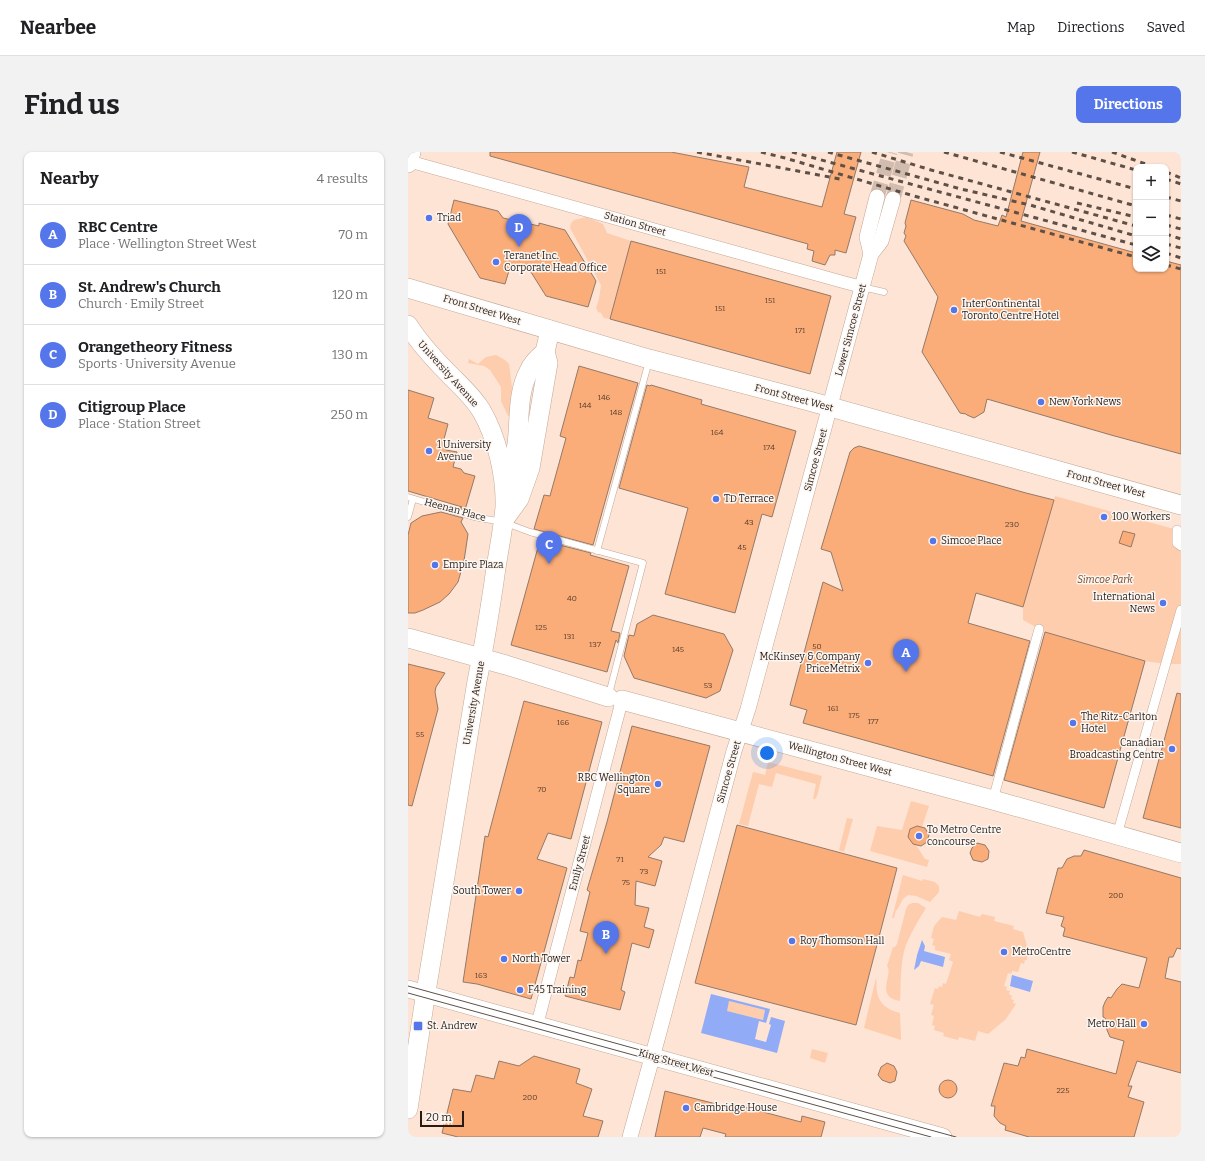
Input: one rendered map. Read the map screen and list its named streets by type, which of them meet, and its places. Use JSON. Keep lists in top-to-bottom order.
{
  "streets": {
    "main road": [
      "Front Street West",
      "University Avenue",
      "Wellington Street West",
      "King Street West"
    ],
    "street": [
      "Station Street",
      "Lower Simcoe Street",
      "Simcoe Street",
      "Emily Street"
    ],
    "lane": ["Heenan Place"]
  },
  "crossings": [
    ["Station Street", "Lower Simcoe Street"],
    ["Front Street West", "Lower Simcoe Street"],
    ["Front Street West", "Simcoe Street"],
    ["Lower Simcoe Street", "Simcoe Street"],
    ["University Avenue", "Heenan Place"],
    ["University Avenue", "Wellington Street West"],
    ["University Avenue", "King Street West"],
    ["Simcoe Street", "Wellington Street West"],
    ["Simcoe Street", "King Street West"],
    ["Heenan Place", "Wellington Street West"],
    ["Heenan Place", "Emily Street"],
    ["Wellington Street West", "Emily Street"],
    ["Emily Street", "King Street West"]
  ],
  "parks": ["Simcoe Park"],
  "places": {
    "other": [
      "Triad",
      "Teranet Inc. Corporate Head Office",
      "InterContinental Toronto Centre Hotel",
      "New York News",
      "1 University Avenue",
      "TD Terrace",
      "100 Workers",
      "Simcoe Place",
      "Empire Plaza",
      "International News",
      "McKinsey & Company PriceMetrix",
      "The Ritz-Carlton Hotel",
      "Canadian Broadcasting Centre",
      "RBC Wellington Square",
      "To Metro Centre concourse",
      "South Tower",
      "Roy Thomson Hall",
      "MetroCentre",
      "North Tower",
      "F45 Training",
      "Metro Hall",
      "Cambridge House"
    ],
    "transit": ["St. Andrew"]
  },
  "house_numbers": [
    "151",
    "151",
    "151",
    "171",
    "146",
    "144",
    "148",
    "164",
    "174",
    "43",
    "230",
    "45",
    "40",
    "125",
    "131",
    "137",
    "50",
    "145",
    "53",
    "161",
    "175",
    "177",
    "166",
    "55",
    "70",
    "71",
    "73",
    "75",
    "200",
    "163",
    "225",
    "200"
  ],
  "scale_bar": "20 m",
  "page": {
    "header": "Nearbee",
    "nav": ["Map", "Directions", "Saved"],
    "buttons": "Directions",
    "title": "Find us",
    "heading": ["Nearby", "4 results"],
    "map_buttons": ["+", "−"],
    "list": [
      {
        "mark": "A",
        "name": "RBC Centre",
        "note": "Place · Wellington Street West",
        "value": "70 m"
      },
      {
        "mark": "B",
        "name": "St. Andrew's Church",
        "note": "Church · Emily Street",
        "value": "120 m"
      },
      {
        "mark": "C",
        "name": "Orangetheory Fitness",
        "note": "Sports · University Avenue",
        "value": "130 m"
      },
      {
        "mark": "D",
        "name": "Citigroup Place",
        "note": "Place · Station Street",
        "value": "250 m"
      }
    ],
    "pins": [
      "D",
      "C",
      "A",
      "B"
    ],
    "scale": "20 m"
  }
}
